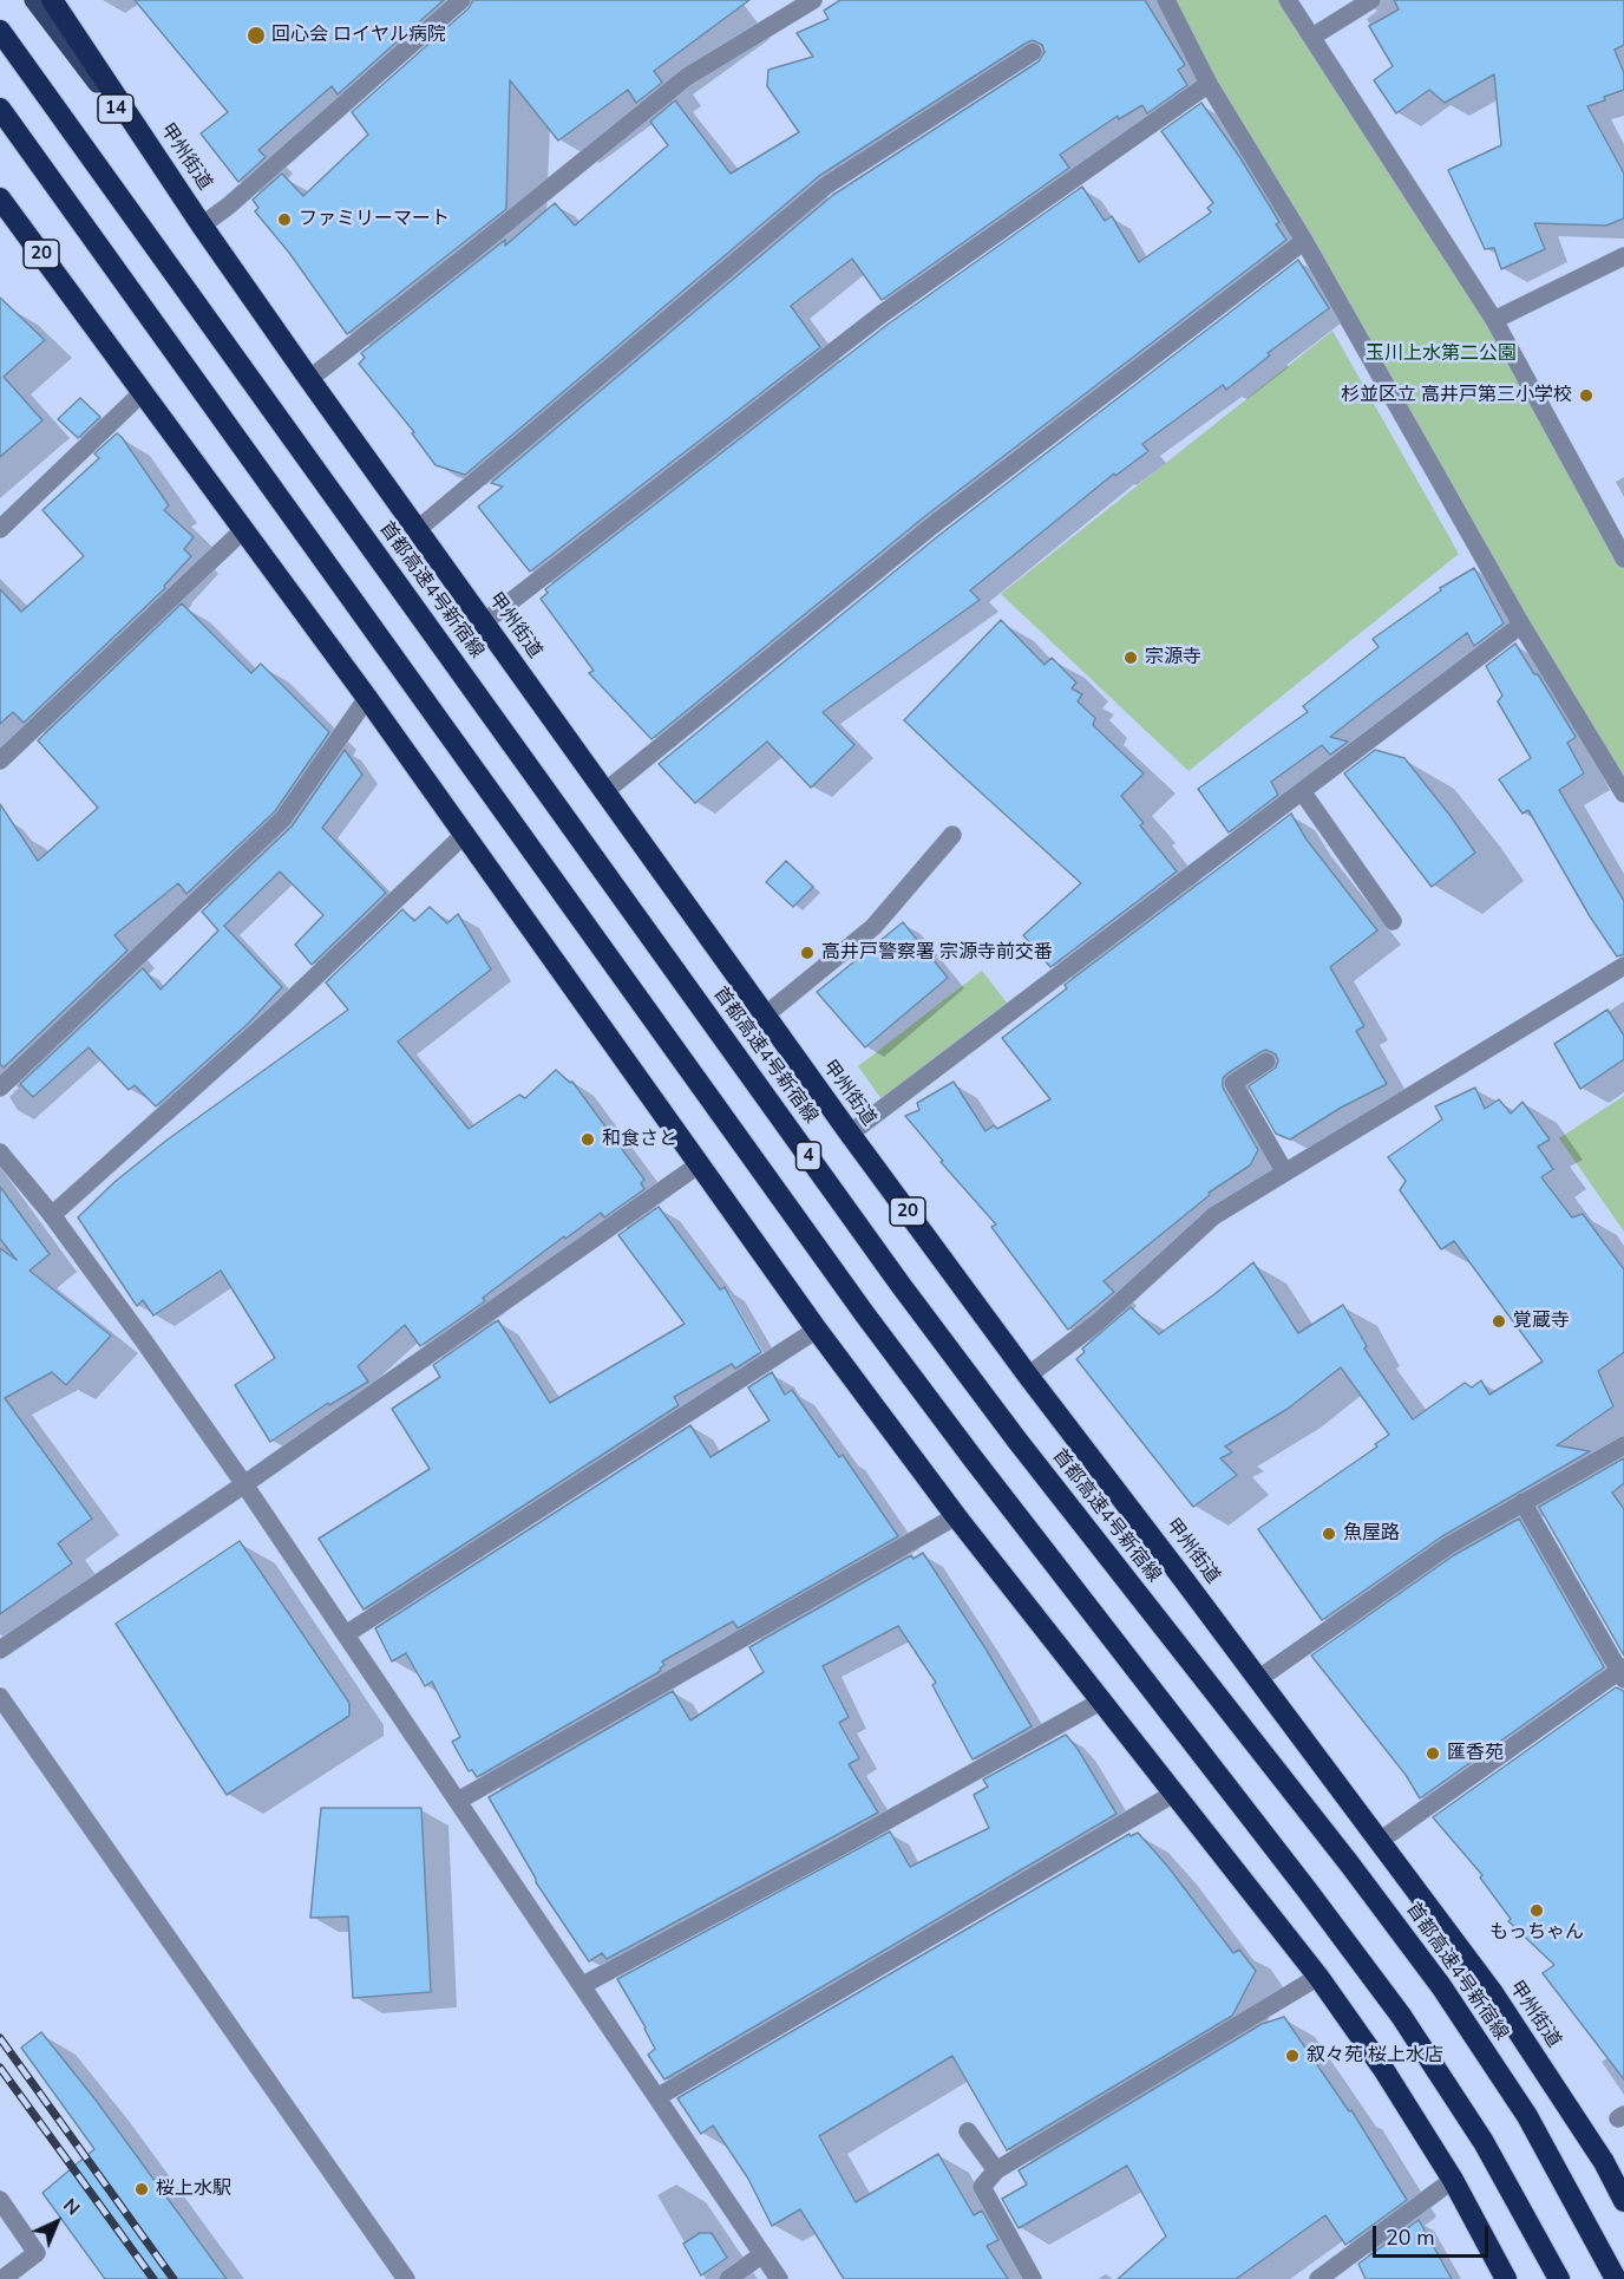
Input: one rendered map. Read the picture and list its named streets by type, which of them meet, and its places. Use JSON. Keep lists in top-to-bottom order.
{
  "streets": {
    "highway": [
      "甲州街道",
      "20",
      "首都高速4号新宿線",
      "4"
    ],
    "main road": ["14"]
  },
  "crossings": [
    ["14", "甲州街道"]
  ],
  "parks": ["玉川上水第二公園"],
  "places": [
    "回心会 ロイヤル病院",
    "ファミリーマート",
    "杉並区立 高井戸第三小学校",
    "宗源寺",
    "高井戸警察署 宗源寺前交番",
    "和食さと",
    "覚蔵寺",
    "魚屋路",
    "匯香苑",
    "もっちゃん",
    "叙々苑 桜上水店",
    "桜上水駅"
  ],
  "scale_bar": "20 m",
  "north": "top right"
}
